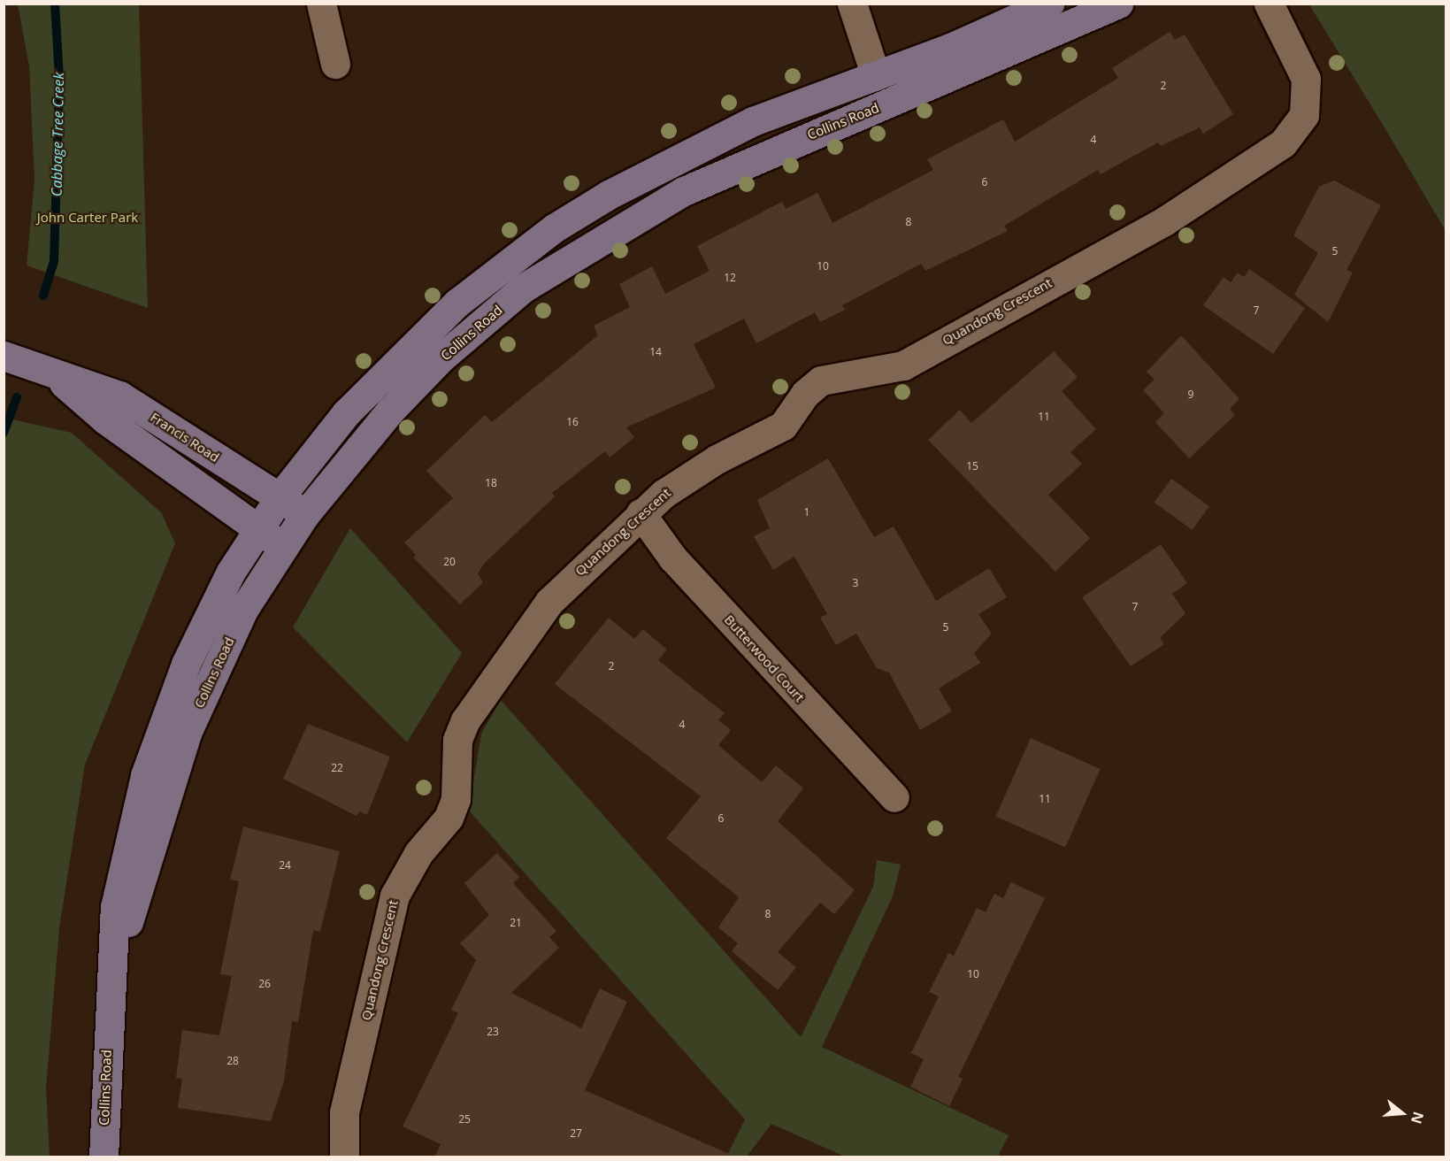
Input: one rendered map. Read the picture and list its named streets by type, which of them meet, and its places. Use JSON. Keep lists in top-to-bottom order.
{
  "streets": {
    "main road": ["Collins Road", "Francis Road"],
    "street": ["Quandong Crescent", "Butterwood Court"]
  },
  "crossings": [
    ["Collins Road", "Francis Road"],
    ["Quandong Crescent", "Butterwood Court"]
  ],
  "water": ["Cabbage Tree Creek"],
  "parks": ["John Carter Park"],
  "house_numbers": [
    "2",
    "4",
    "6",
    "8",
    "5",
    "10",
    "12",
    "7",
    "14",
    "9",
    "11",
    "16",
    "15",
    "18",
    "1",
    "20",
    "3",
    "7",
    "5",
    "2",
    "4",
    "22",
    "11",
    "6",
    "24",
    "8",
    "21",
    "10",
    "26",
    "23",
    "28",
    "25",
    "27"
  ],
  "north": "right"
}
